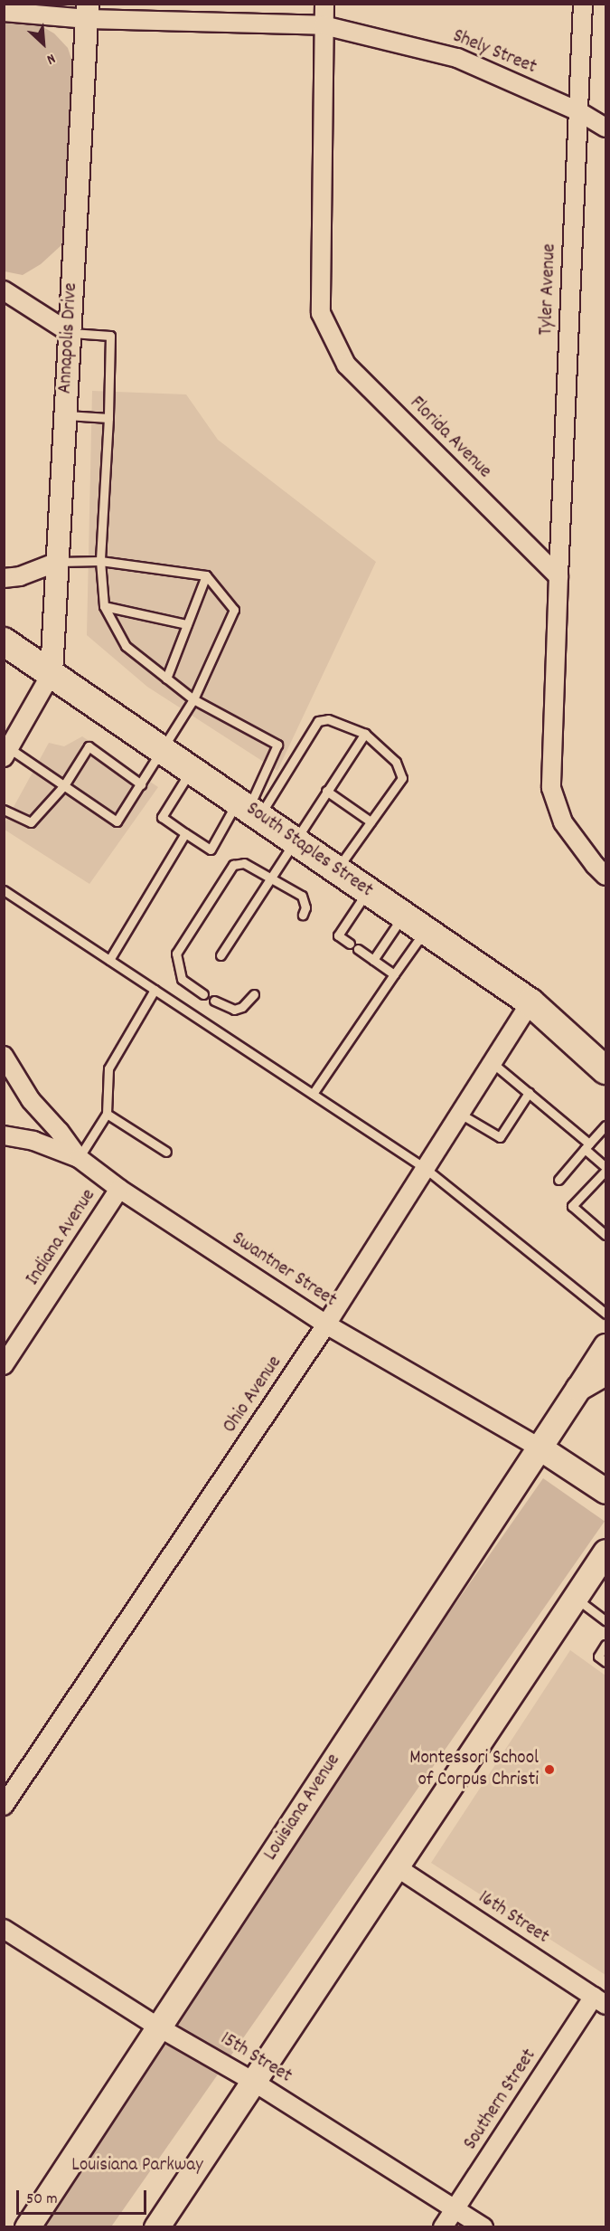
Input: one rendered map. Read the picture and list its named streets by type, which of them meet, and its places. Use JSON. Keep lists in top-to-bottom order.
{
  "streets": {
    "main road": ["South Staples Street", "Louisiana Avenue"],
    "street": [
      "Shely Street",
      "Tyler Avenue",
      "Annapolis Drive",
      "Florida Avenue",
      "Indiana Avenue",
      "Swantner Street",
      "Ohio Avenue",
      "16th Street",
      "15th Street",
      "Southern Street"
    ]
  },
  "crossings": [
    ["Shely Street", "Tyler Avenue"],
    ["Shely Street", "Annapolis Drive"],
    ["Shely Street", "Florida Avenue"],
    ["Tyler Avenue", "Florida Avenue"],
    ["Annapolis Drive", "South Staples Street"],
    ["South Staples Street", "Ohio Avenue"],
    ["Indiana Avenue", "Swantner Street"],
    ["Swantner Street", "Ohio Avenue"],
    ["Swantner Street", "Louisiana Avenue"],
    ["Louisiana Avenue", "15th Street"],
    ["16th Street", "Southern Street"],
    ["15th Street", "Southern Street"]
  ],
  "parks": ["Louisiana Parkway"],
  "places": ["Montessori School of Corpus Christi"],
  "scale_bar": "50 m",
  "north": "bottom right"
}
